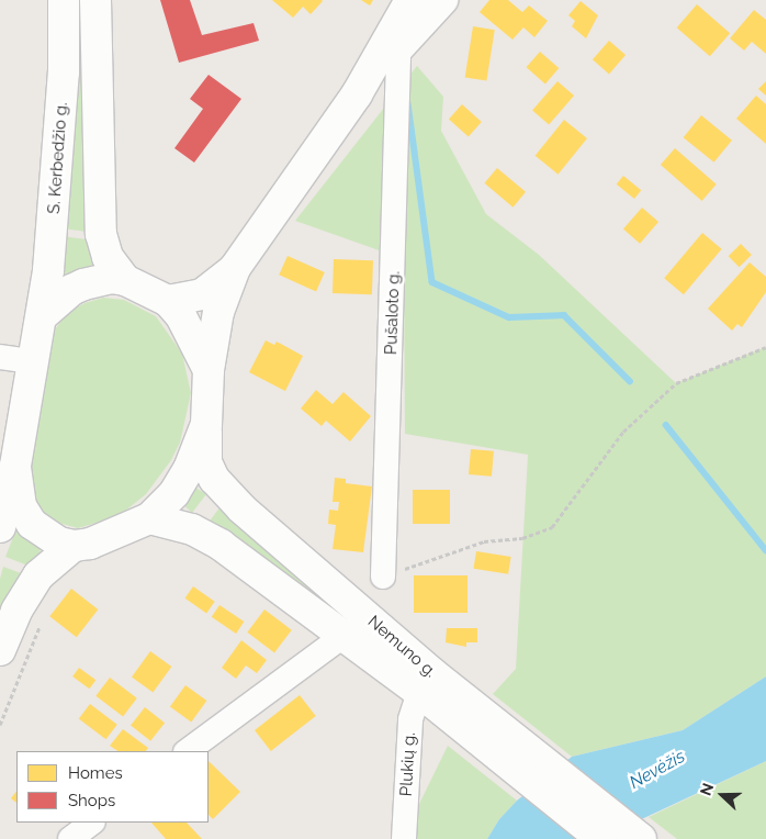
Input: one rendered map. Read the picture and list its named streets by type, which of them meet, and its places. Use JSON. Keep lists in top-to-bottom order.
{
  "streets": {
    "main road": ["S. Kerbedžio g.", "Nemuno g."],
    "street": ["Pušaloto g.", "Plukių g."]
  },
  "crossings": [
    ["Nemuno g.", "Plukių g."]
  ],
  "water": ["Nevėžis"],
  "legend": ["Homes", "Shops"],
  "north": "left"
}
